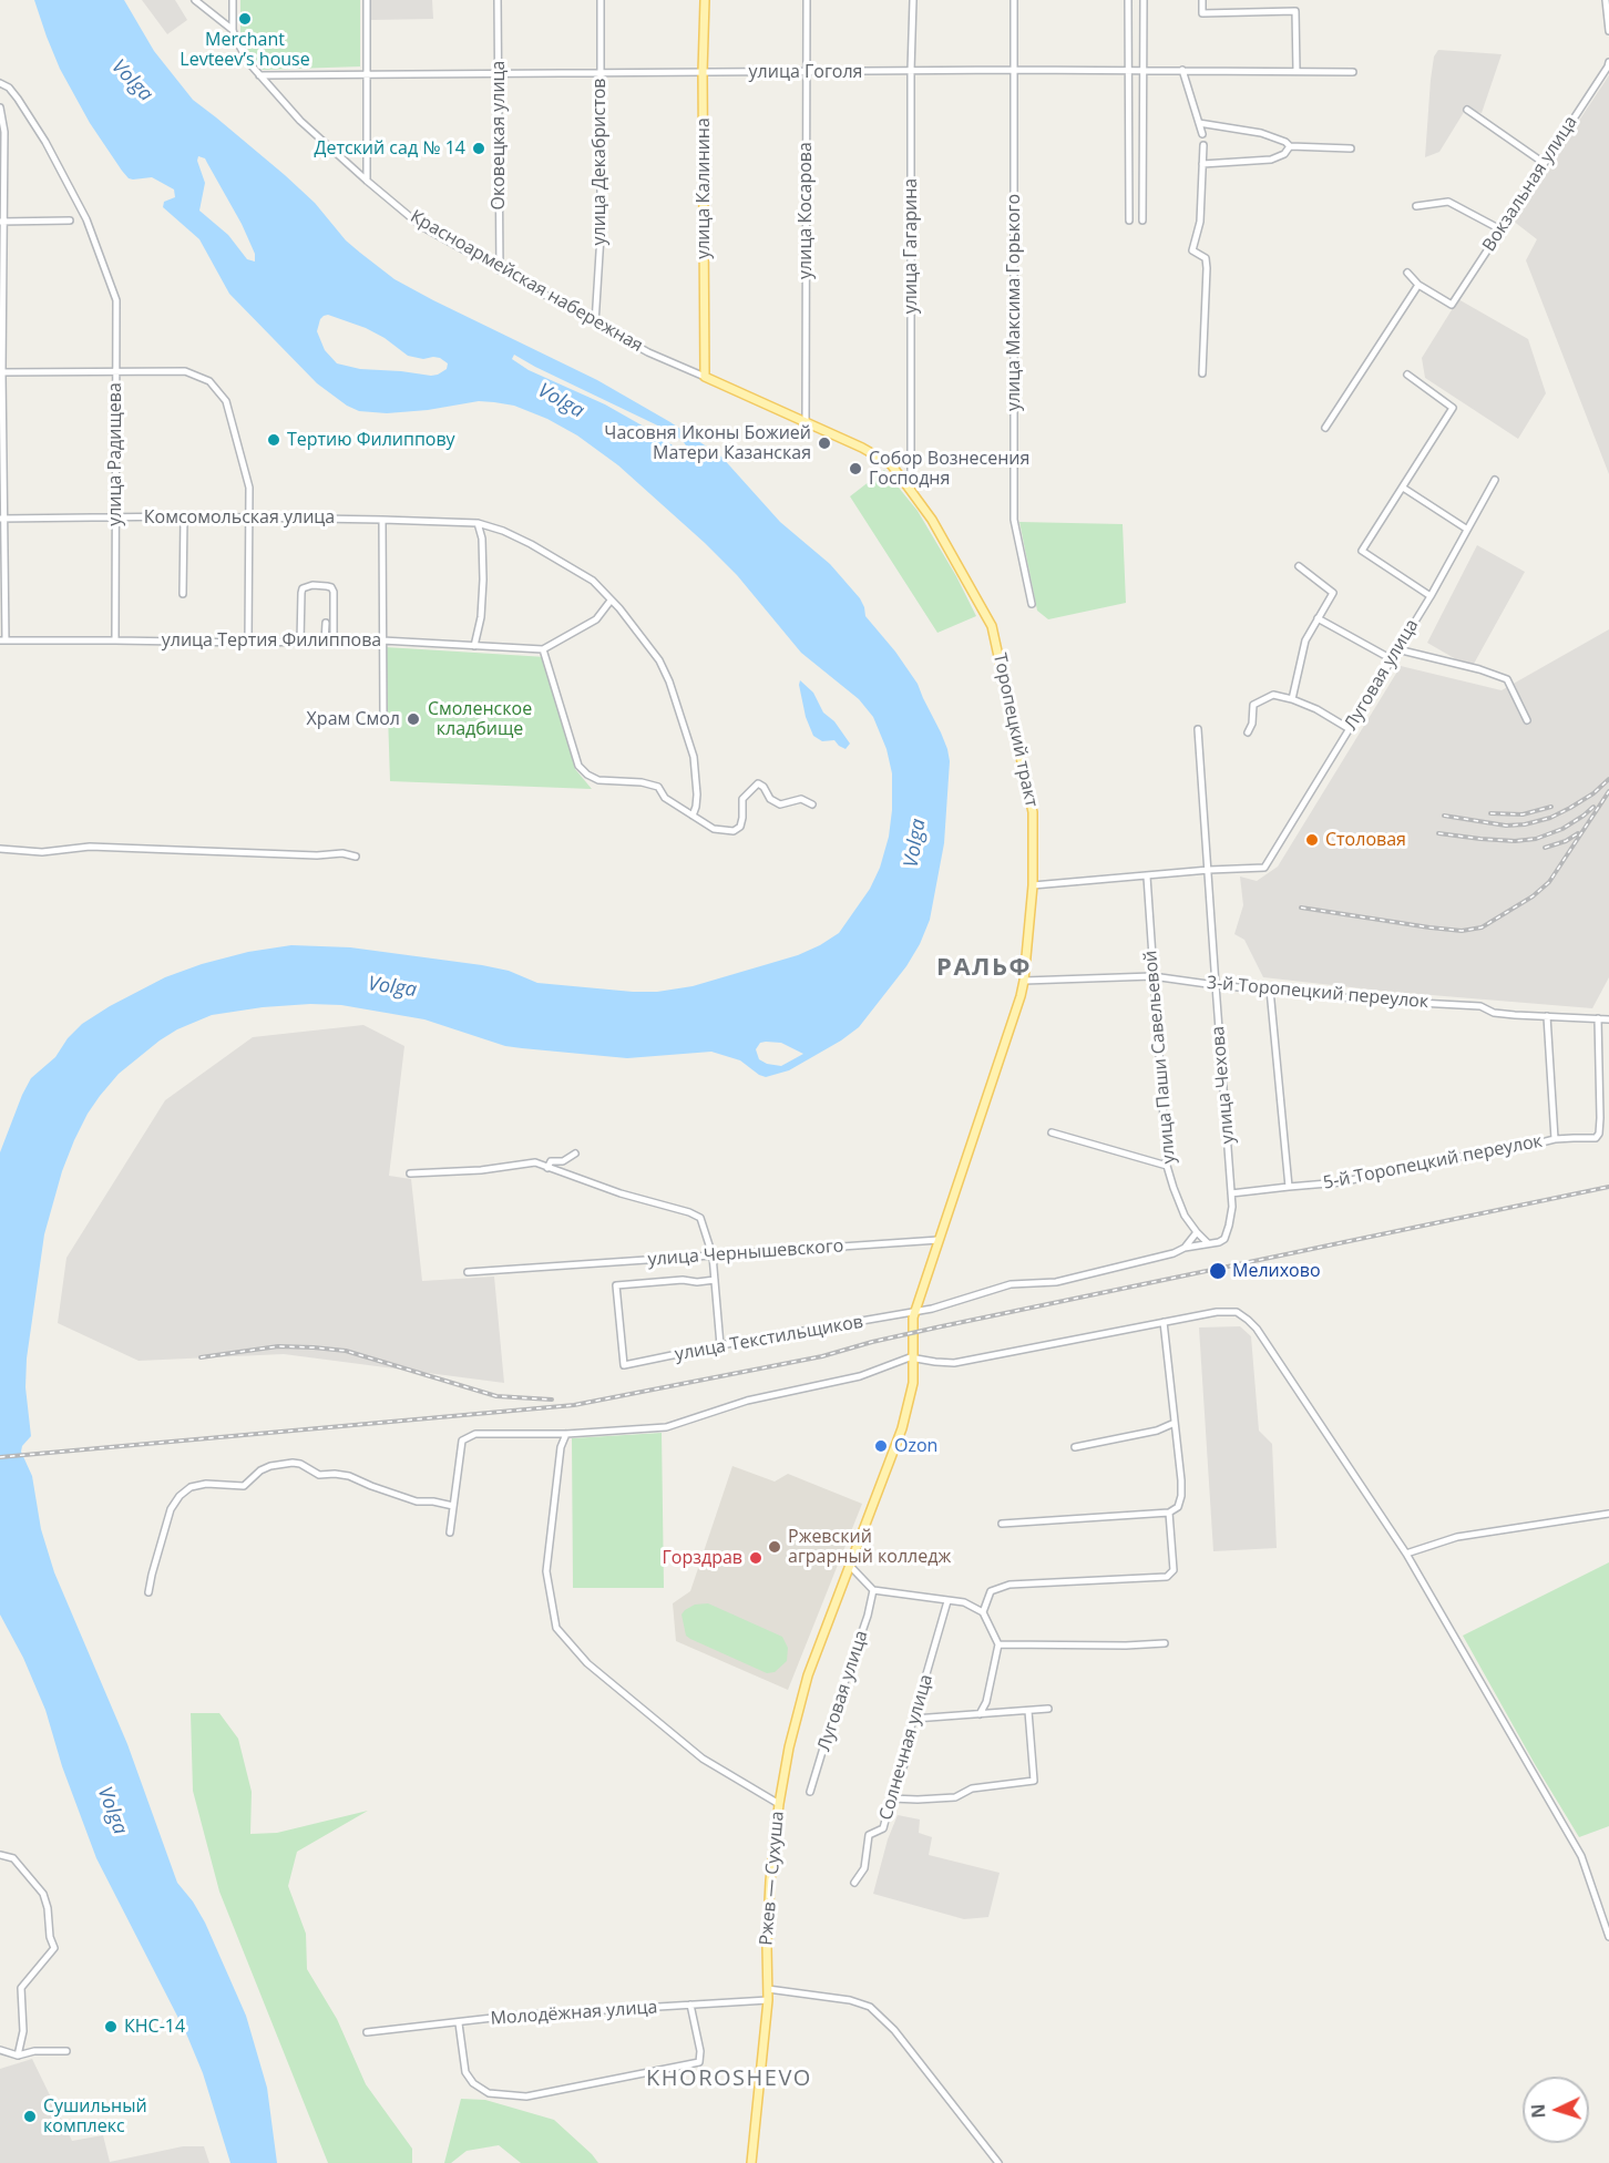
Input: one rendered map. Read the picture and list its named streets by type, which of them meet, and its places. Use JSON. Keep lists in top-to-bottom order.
{
  "streets": {
    "main road": ["улица Калинина", "Торопецкий тракт", "Ржев — Сухуша"],
    "street": [
      "улица Гоголя",
      "Оковецкая улица",
      "улица Декабристов",
      "Вокзальная улица",
      "улица Косарова",
      "улица Гагарина",
      "Красноармейская набережная",
      "улица Максима Горького",
      "улица Радищева",
      "Комсомольская улица",
      "улица Тертия Филиппова",
      "Луговая улица",
      "3-й Торопецкий переулок",
      "улица Паши Савельевой",
      "улица Чехова",
      "5-й Торопецкий переулок",
      "улица Чернышевского",
      "улица Текстильщиков",
      "Солнечная улица",
      "Молодёжная улица"
    ]
  },
  "crossings": [
    ["улица Гоголя", "Оковецкая улица"],
    ["улица Гоголя", "улица Декабристов"],
    ["улица Гоголя", "улица Калинина"],
    ["улица Гоголя", "улица Косарова"],
    ["улица Гоголя", "улица Гагарина"],
    ["улица Гоголя", "Красноармейская набережная"],
    ["улица Гоголя", "улица Максима Горького"],
    ["Оковецкая улица", "Красноармейская набережная"],
    ["улица Декабристов", "Красноармейская набережная"],
    ["улица Калинина", "Красноармейская набережная"],
    ["улица Калинина", "Торопецкий тракт"],
    ["улица Косарова", "Торопецкий тракт"],
    ["улица Гагарина", "Торопецкий тракт"],
    ["Красноармейская набережная", "Торопецкий тракт"],
    ["улица Радищева", "Комсомольская улица"],
    ["улица Радищева", "улица Тертия Филиппова"],
    ["Луговая улица", "улица Чехова"],
    ["Торопецкий тракт", "3-й Торопецкий переулок"],
    ["Торопецкий тракт", "улица Чернышевского"],
    ["Торопецкий тракт", "улица Текстильщиков"],
    ["3-й Торопецкий переулок", "улица Паши Савельевой"],
    ["3-й Торопецкий переулок", "улица Чехова"],
    ["3-й Торопецкий переулок", "5-й Торопецкий переулок"],
    ["улица Паши Савельевой", "улица Чехова"],
    ["улица Чехова", "5-й Торопецкий переулок"],
    ["Ржев — Сухуша", "Молодёжная улица"]
  ],
  "districts": ["РАЛЬФ", "KHOROSHEVO"],
  "water": ["Volga"],
  "parks": ["Смоленское кладбище"],
  "places": [
    "Merchant Levteev’s house",
    "Детский сад № 14",
    "Тертию Филиппову",
    "Часовня Иконы Божией Матери Казанская",
    "Собор Вознесения Господня",
    "Храм Смол",
    "Столовая",
    "Мелихово",
    "Ozon",
    "Ржевский аграрный колледж",
    "Горздрав",
    "КНС-14",
    "Сушильный комплекс"
  ],
  "north": "left"
}
